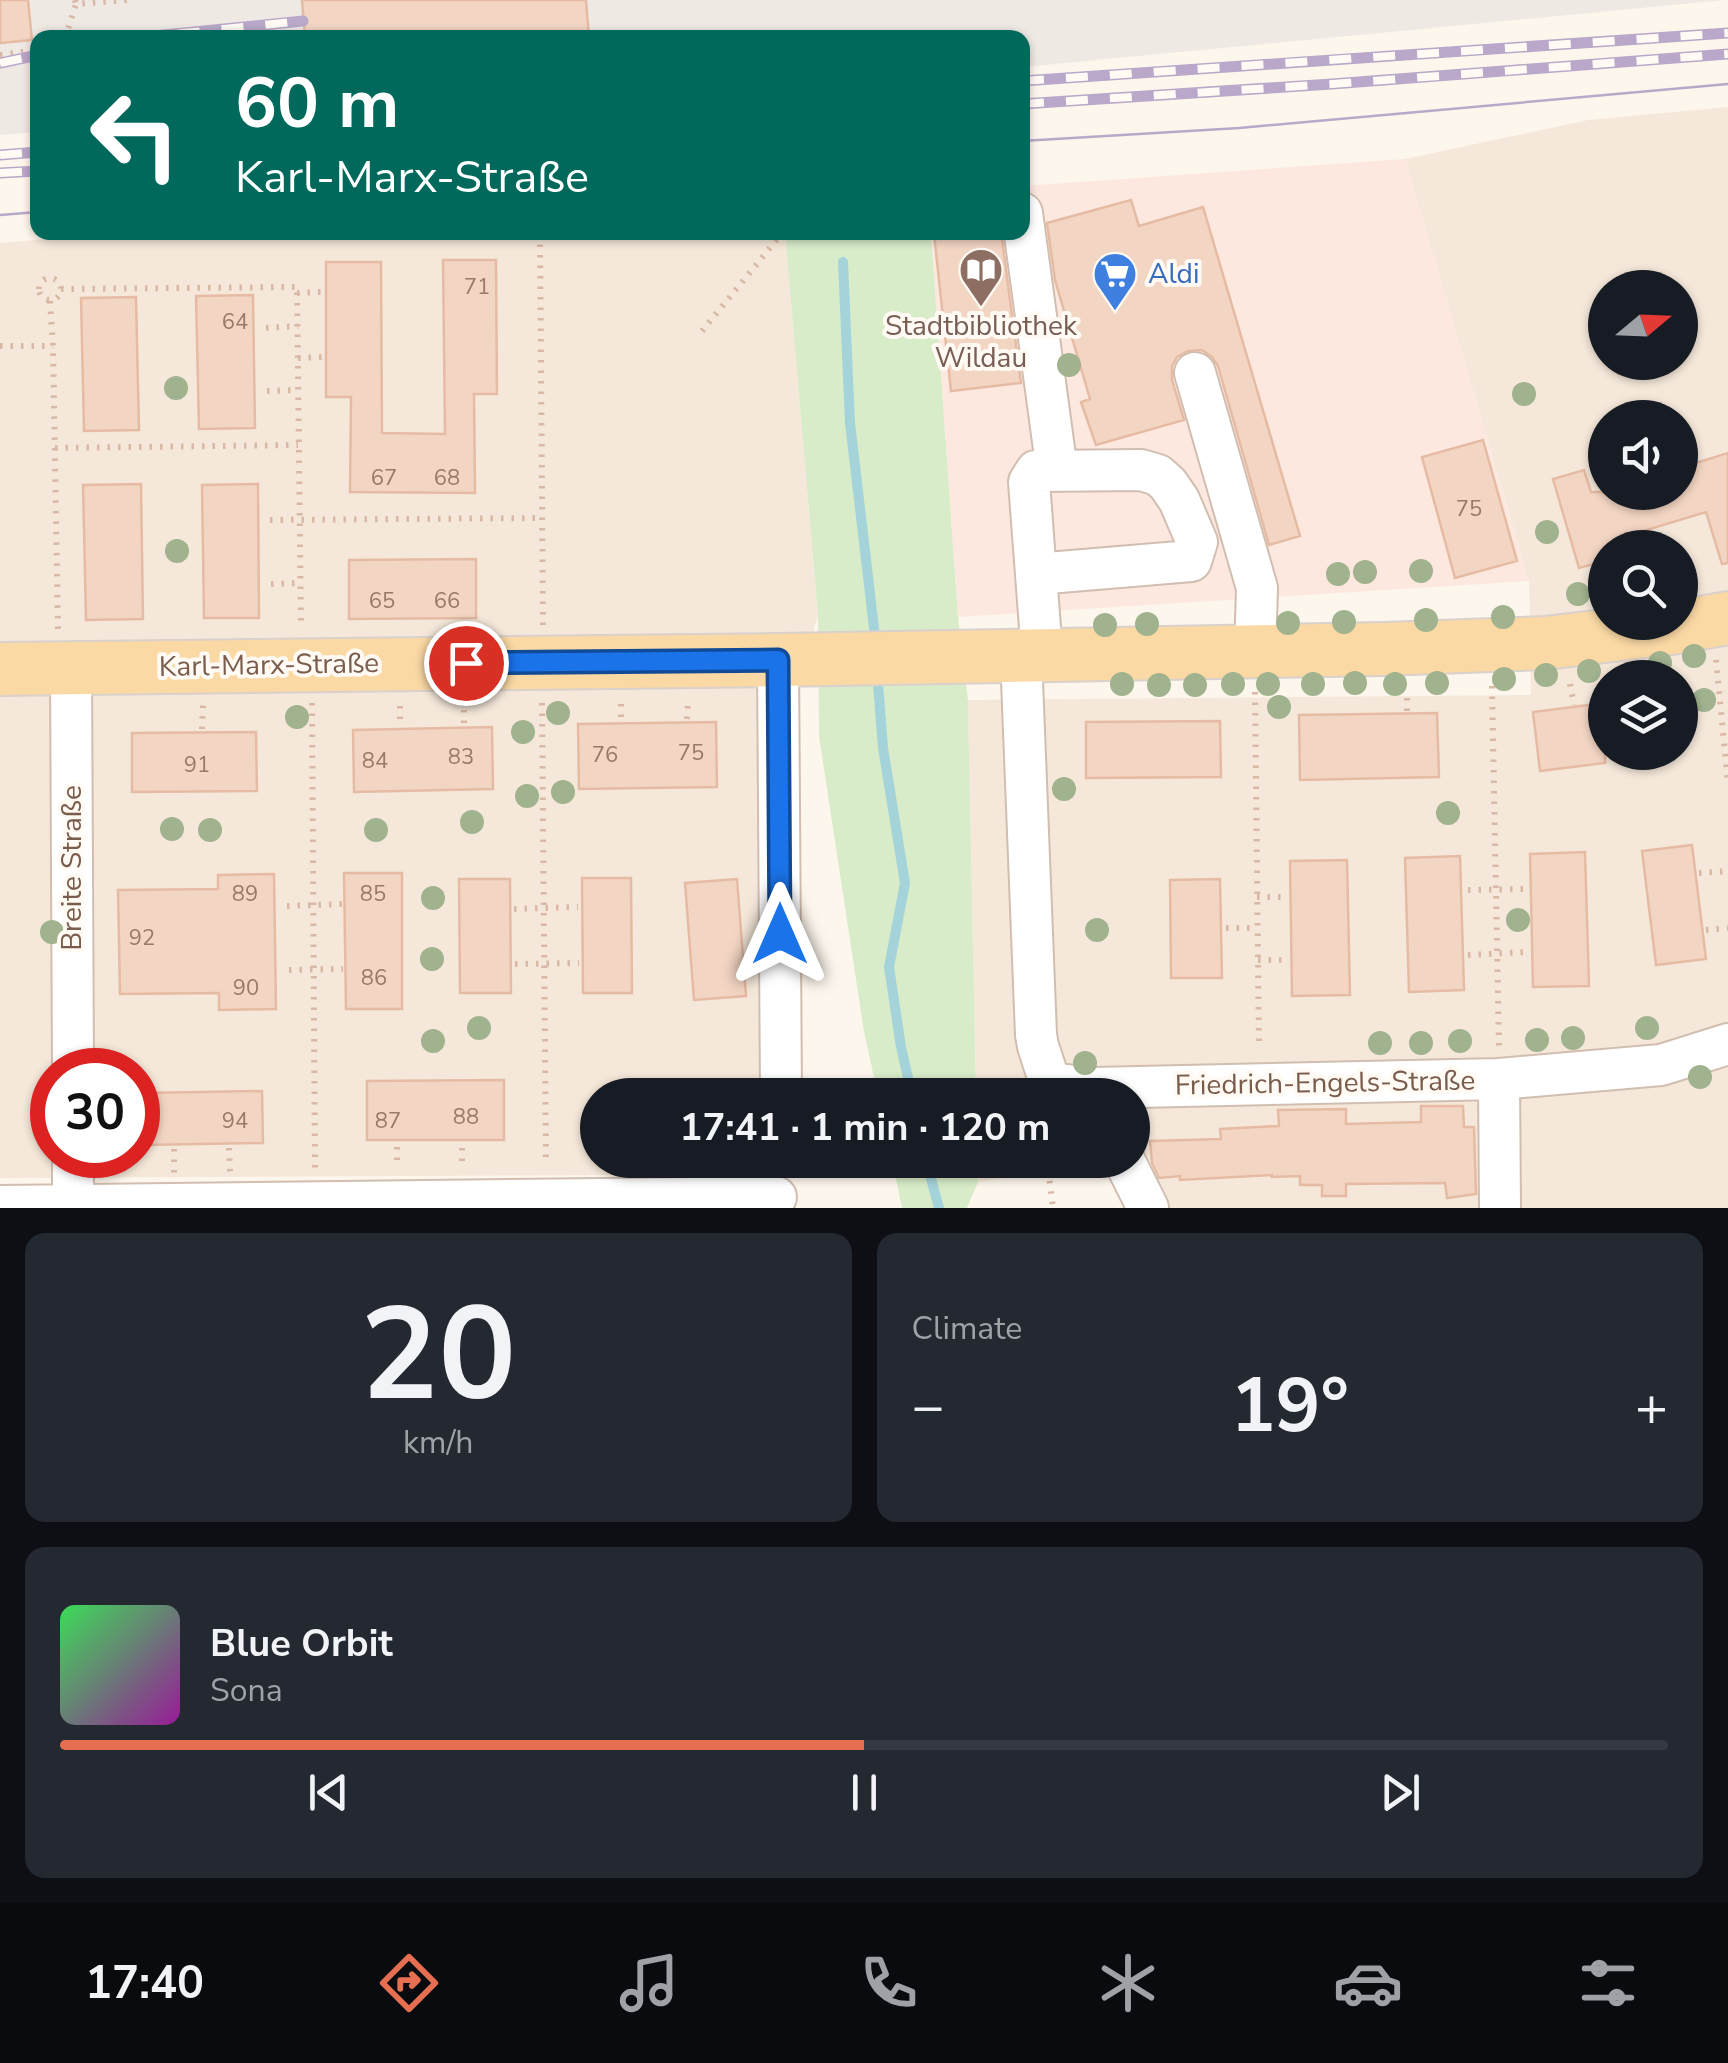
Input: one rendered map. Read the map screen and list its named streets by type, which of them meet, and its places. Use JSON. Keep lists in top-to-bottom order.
{
  "streets": {
    "main road": ["Karl-Marx-Straße"],
    "street": ["Breite Straße", "Friedrich-Engels-Straße"]
  },
  "crossings": [
    ["Karl-Marx-Straße", "Breite Straße"],
    ["Karl-Marx-Straße", "Friedrich-Engels-Straße"]
  ],
  "places": {
    "library": ["Stadtbibliothek Wildau"],
    "supermarket": ["Aldi"]
  },
  "house_numbers": [
    "71",
    "64",
    "67",
    "68",
    "75",
    "65",
    "66",
    "75",
    "76",
    "83",
    "84",
    "91",
    "89",
    "85",
    "92",
    "86",
    "90",
    "88",
    "94",
    "87"
  ],
  "north": "right",
  "page": {
    "turn": ["60 m", "Karl-Marx-Straße"],
    "limit": "30",
    "trip": "17:41 · 1 min · 120 m",
    "tile": [
      ["20", "km/h"],
      "Climate"
    ],
    "heat": ["−", "19°", "+"],
    "song": ["Blue Orbit", "Sona"],
    "tabs": "17:40"
  }
}
